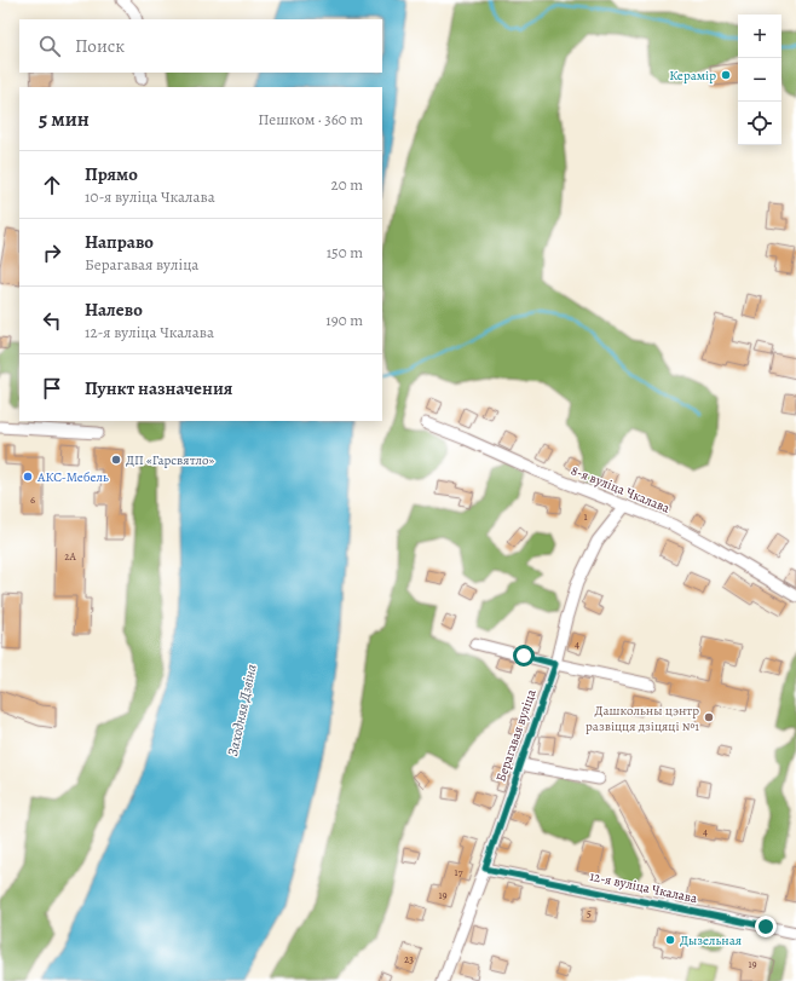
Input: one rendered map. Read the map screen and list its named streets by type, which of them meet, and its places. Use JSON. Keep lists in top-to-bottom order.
{
  "streets": {
    "street": ["8-я вуліца Чкалава", "Берагавая вуліца", "12-я вуліца Чкалава"]
  },
  "crossings": [
    ["8-я вуліца Чкалава", "Берагавая вуліца"],
    ["Берагавая вуліца", "12-я вуліца Чкалава"]
  ],
  "water": ["Заходняя Дзвіна"],
  "places": [
    "Керамір",
    "ДП «Гарсвятло»",
    "АКС-Мебель",
    "Дашкольны цэнтр развіцця дзіцяці №1",
    "Дызельная"
  ],
  "house_numbers": [
    "6",
    "1",
    "2А",
    "4",
    "4",
    "17",
    "19",
    "5",
    "23",
    "19"
  ],
  "page": {
    "map_buttons": ["+", "−"],
    "search": "Поиск",
    "heading": ["5 мин", "Пешком · 360 m"],
    "list": [
      ["Прямо", "10-я вуліца Чкалава", "20 m"],
      ["Направо", "Берагавая вуліца", "150 m"],
      ["Налево", "12-я вуліца Чкалава", "190 m"],
      "Пункт назначения"
    ]
  }
}
